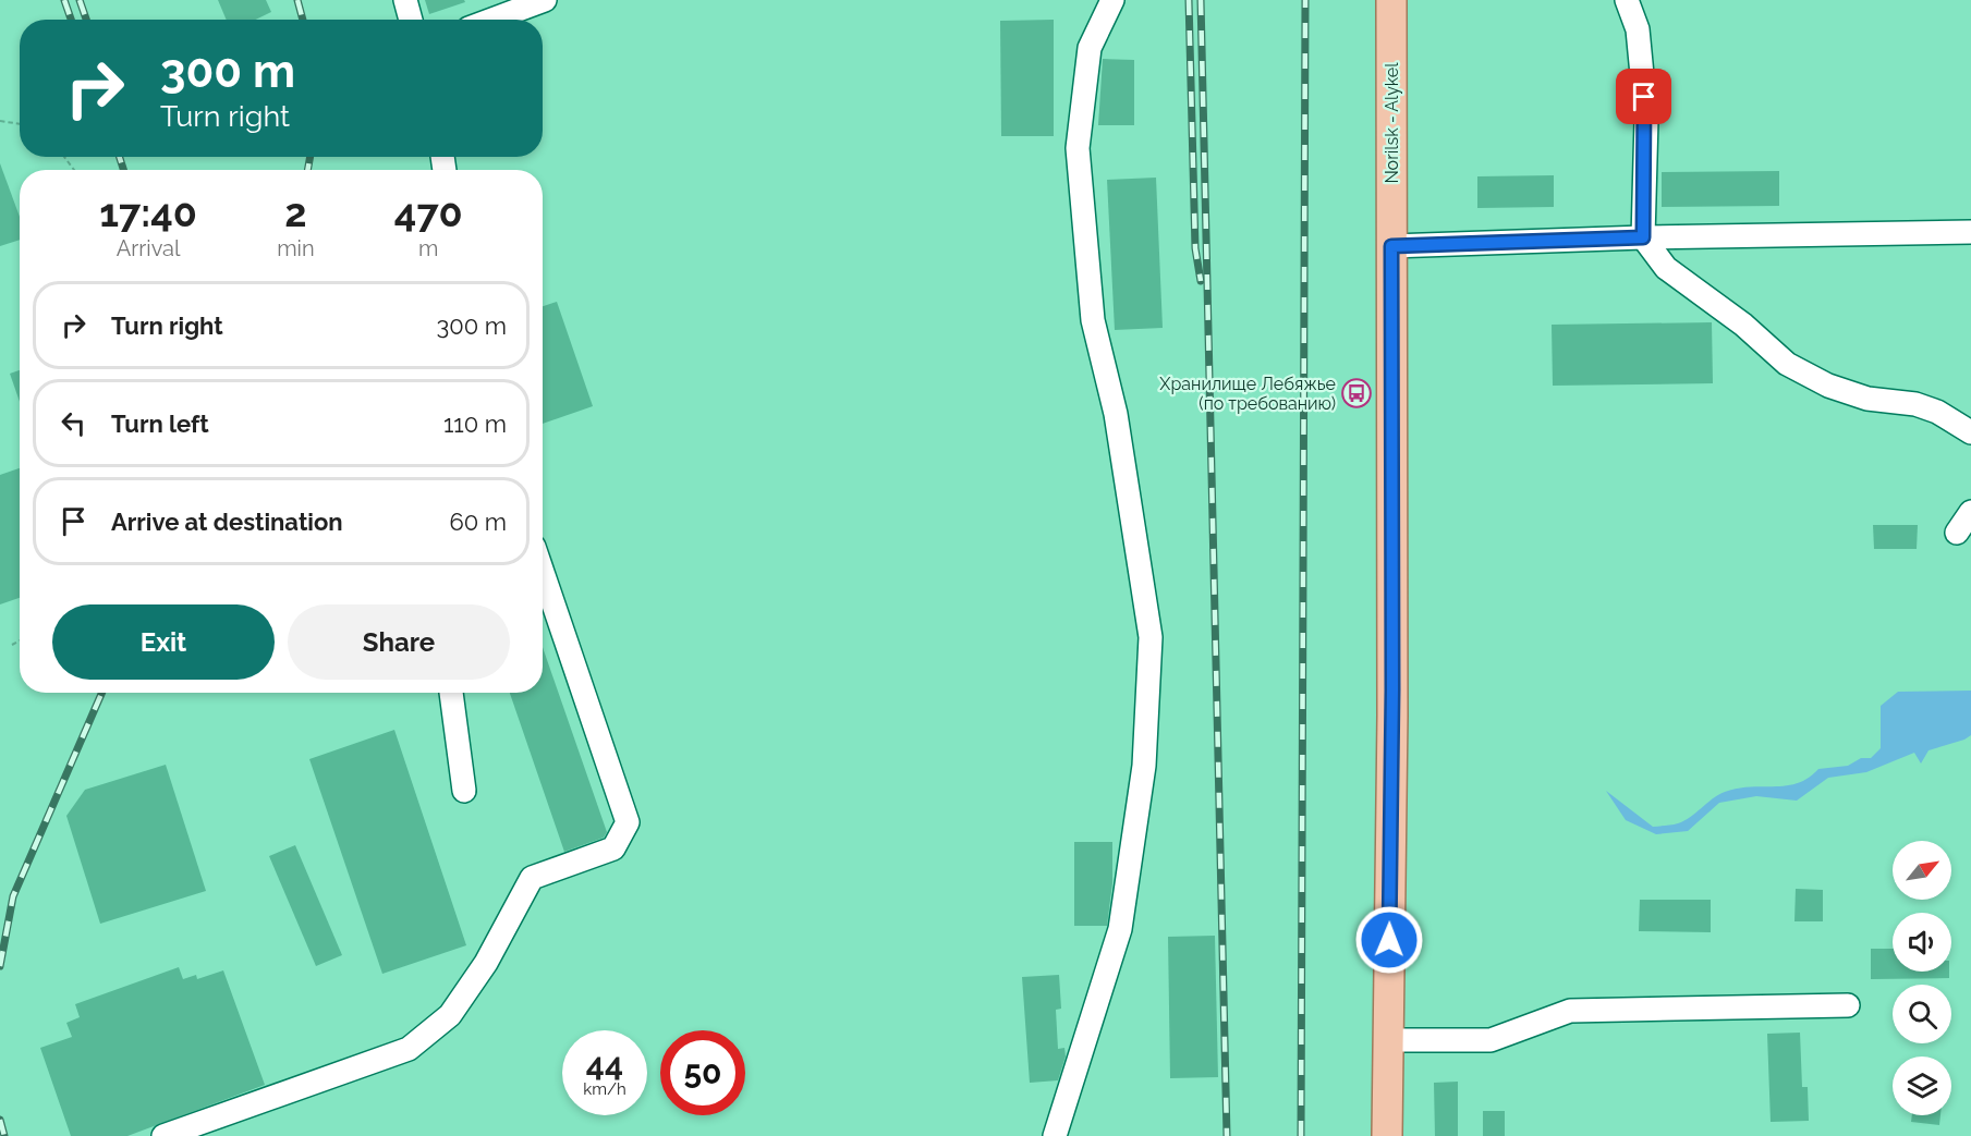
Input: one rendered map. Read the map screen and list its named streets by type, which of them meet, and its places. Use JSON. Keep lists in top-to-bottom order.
{
  "streets": {
    "main road": ["Norilsk - Alykel"]
  },
  "places": {
    "bus stop": ["Хранилище Лебяжье (по требованию)"]
  },
  "north": "top right",
  "page": {
    "turn": ["300 m", "Turn right"],
    "eta": [
      "17:40",
      "Arrival",
      "2",
      "min",
      "470",
      "m"
    ],
    "list": [
      {
        "name": "Turn right",
        "value": "300 m"
      },
      {
        "name": "Turn left",
        "value": "110 m"
      },
      {
        "name": "Arrive at destination",
        "value": "60 m"
      }
    ],
    "buttons": ["Exit", "Share"],
    "speed": "44 km/h",
    "limit": "50"
  }
}
